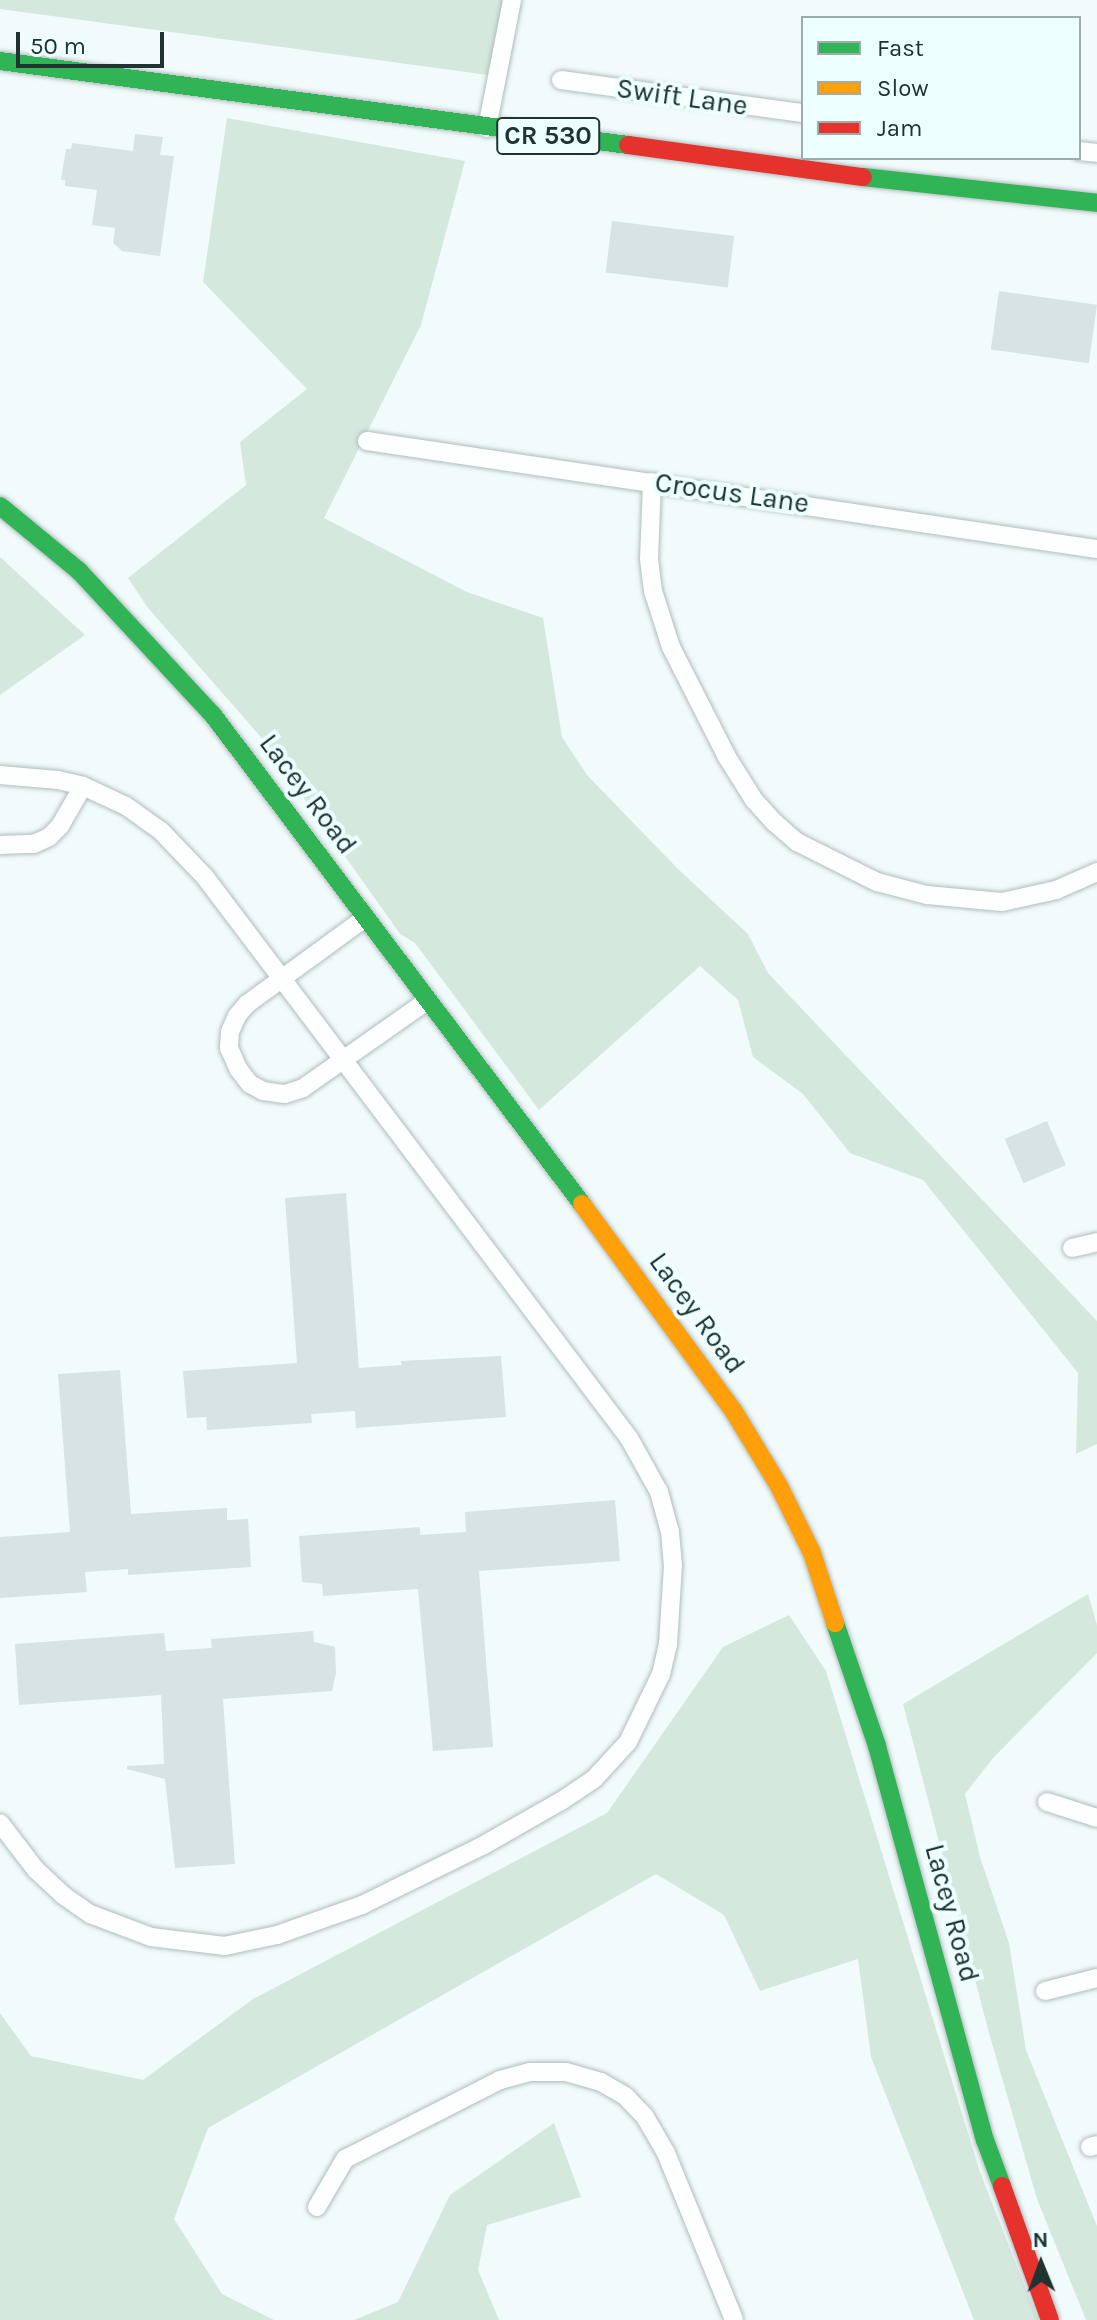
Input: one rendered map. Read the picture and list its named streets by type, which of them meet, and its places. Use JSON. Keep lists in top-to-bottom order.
{
  "streets": {
    "main road": ["CR 530", "Lacey Road"],
    "street": ["Swift Lane", "Crocus Lane"]
  },
  "legend": ["Fast", "Slow", "Jam"],
  "scale_bar": "50 m",
  "north": "top"
}
